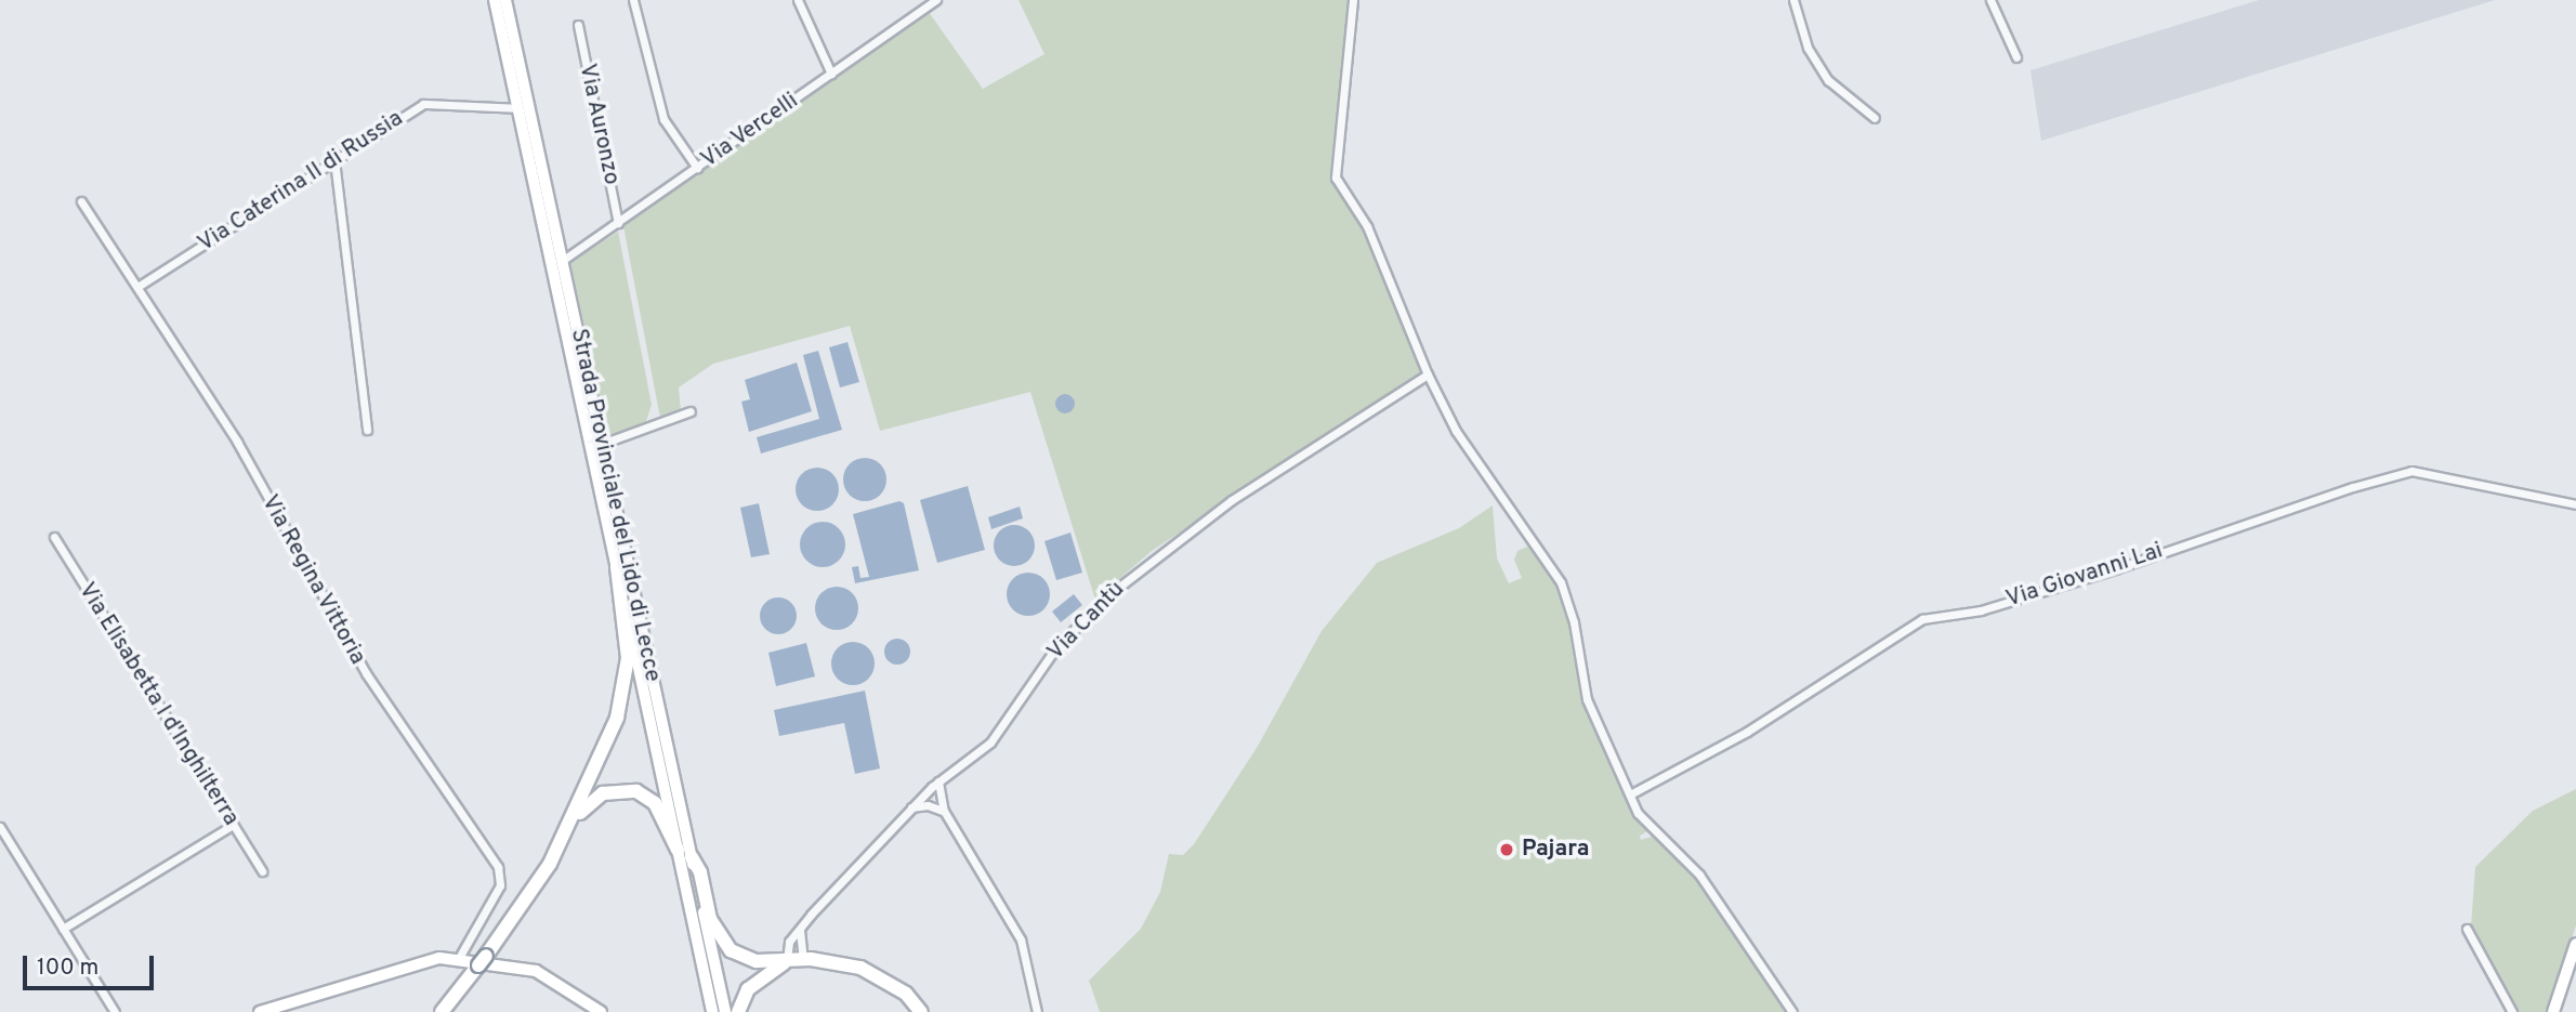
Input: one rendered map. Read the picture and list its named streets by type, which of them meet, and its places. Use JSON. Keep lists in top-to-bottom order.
{
  "streets": {
    "main road": ["Strada Provinciale del Lido di Lecce"],
    "street": [
      "Via Auronzo",
      "Via Vercelli",
      "Via Caterina II di Russia",
      "Via Giovanni Lai",
      "Via Regina Vittoria",
      "Via Cantù",
      "Via Elisabetta I d'Inghilterra"
    ]
  },
  "crossings": [
    ["Via Auronzo", "Via Vercelli"],
    ["Via Vercelli", "Strada Provinciale del Lido di Lecce"],
    ["Via Caterina II di Russia", "Strada Provinciale del Lido di Lecce"],
    ["Via Caterina II di Russia", "Via Regina Vittoria"]
  ],
  "places": ["Pajara"],
  "scale_bar": "100 m"
}
